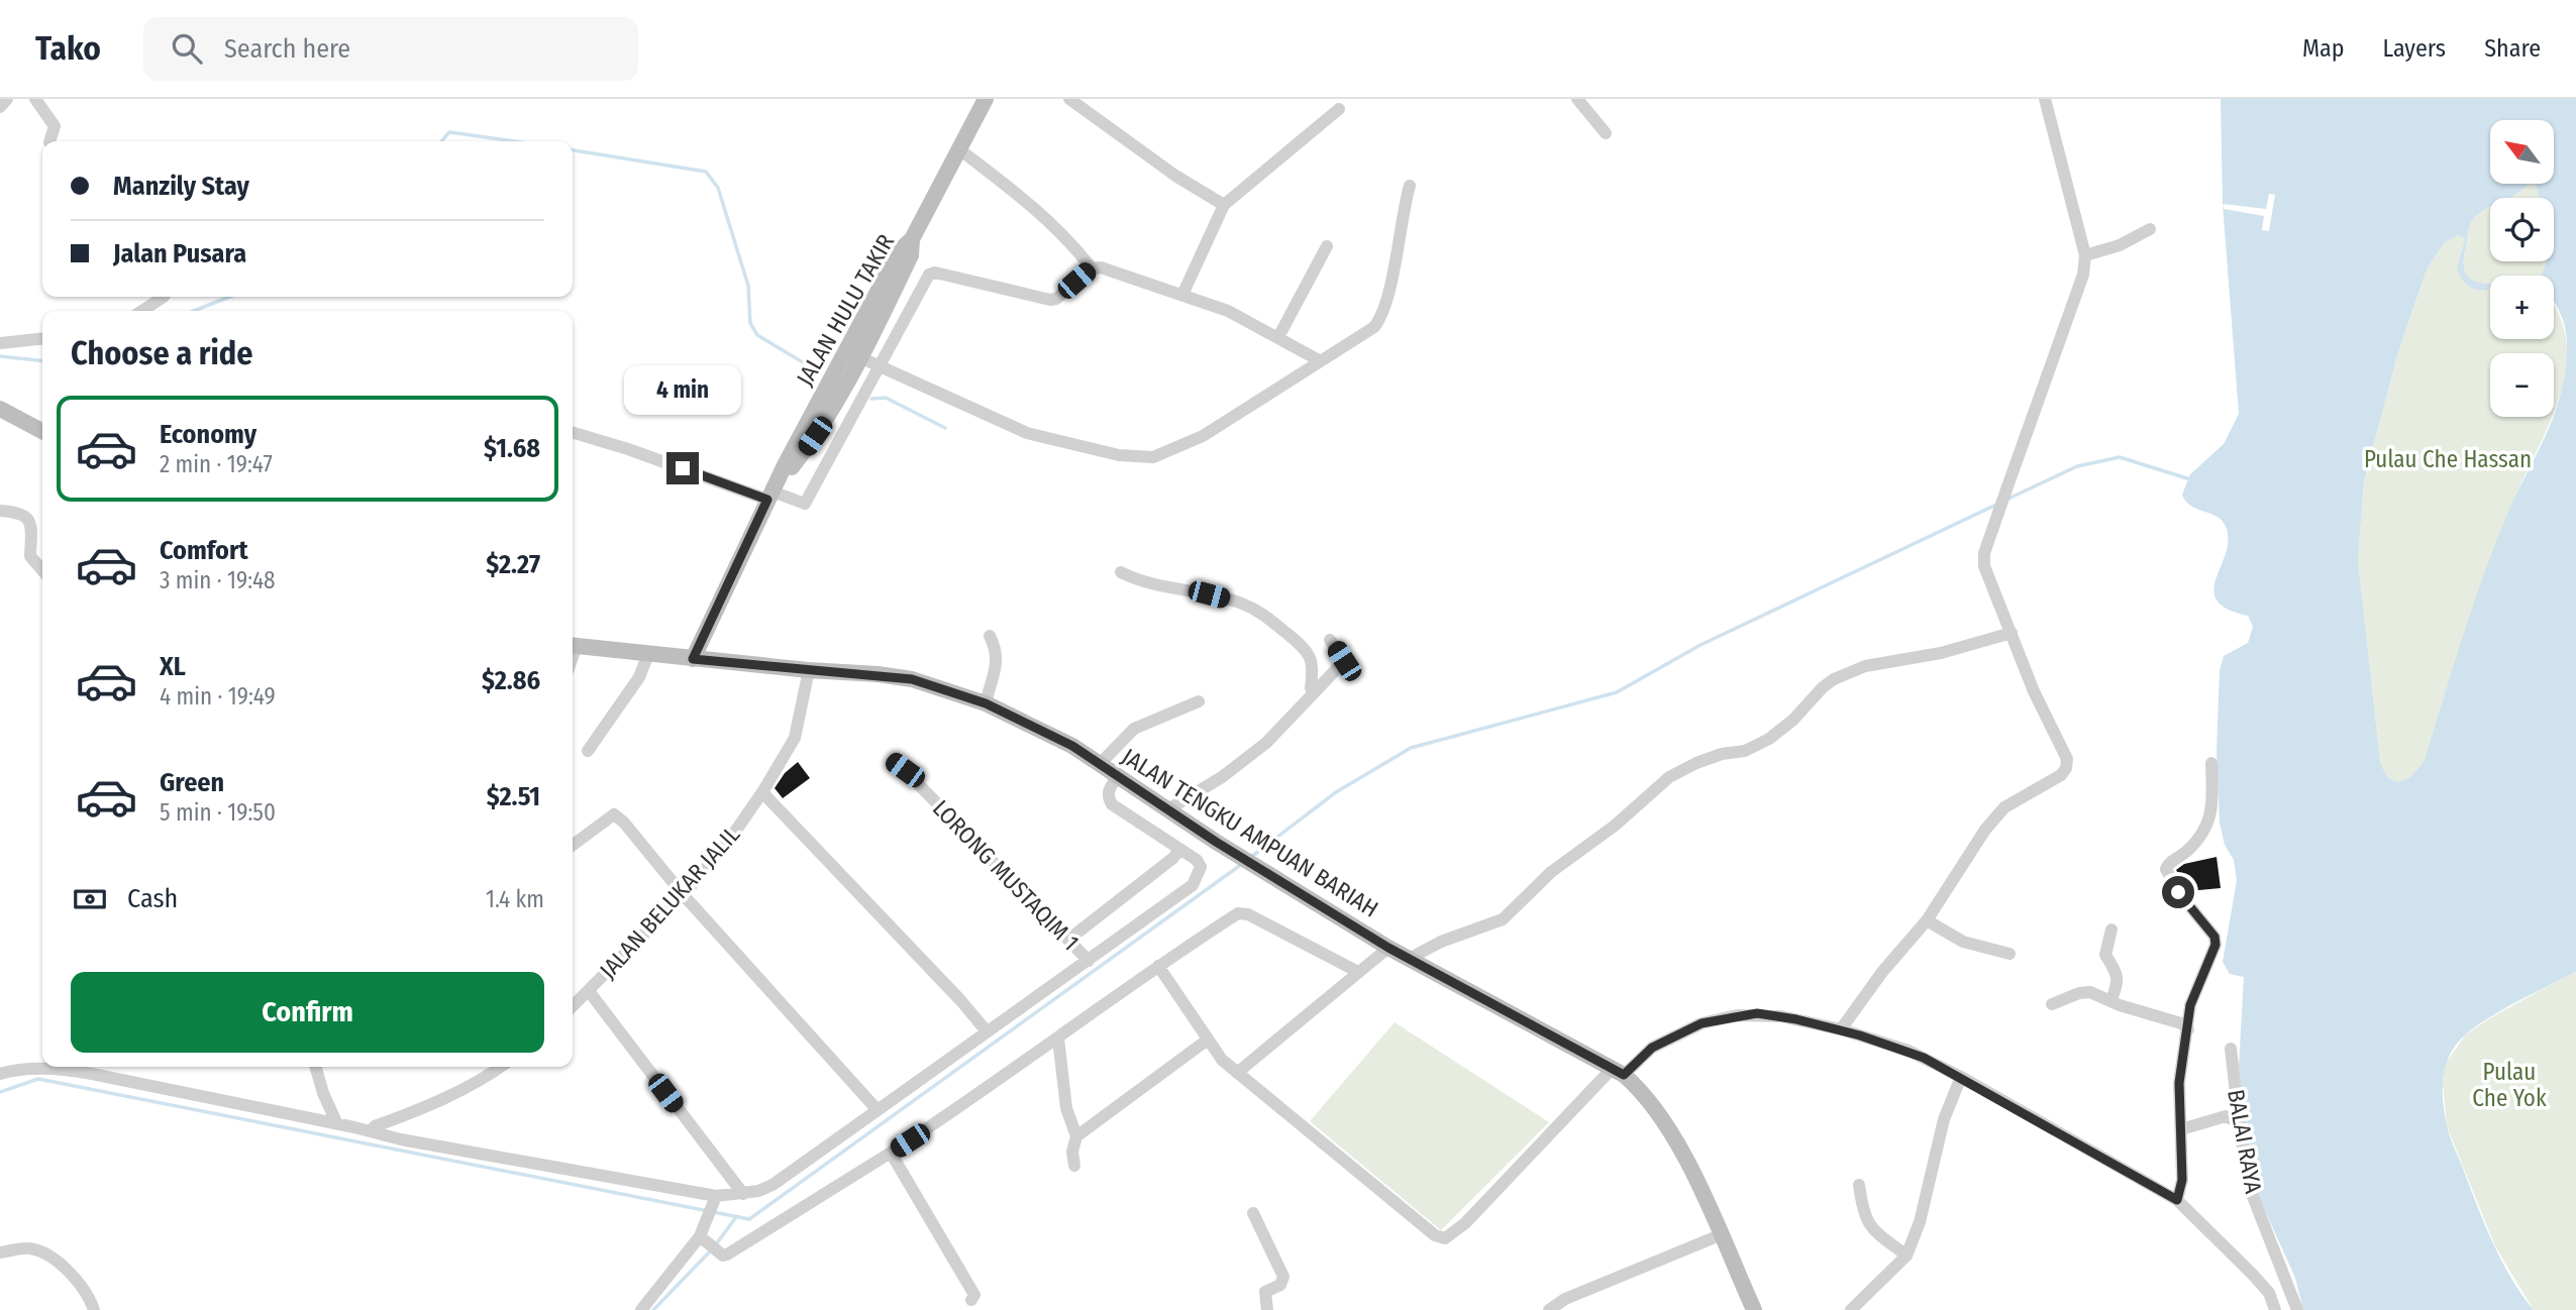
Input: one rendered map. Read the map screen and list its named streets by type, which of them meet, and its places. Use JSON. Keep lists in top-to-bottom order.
{
  "streets": {
    "main road": ["JALAN HULU TAKIR", "JALAN TENGKU AMPUAN BARIAH"],
    "street": ["LORONG MUSTAQIM 1", "JALAN BELUKAR JALIL", "BALAI RAYA"]
  },
  "crossings": [
    ["JALAN HULU TAKIR", "JALAN TENGKU AMPUAN BARIAH"],
    ["JALAN TENGKU AMPUAN BARIAH", "JALAN BELUKAR JALIL"]
  ],
  "parks": ["Pulau Che Hassan", "Pulau Che Yok"],
  "north": "top left",
  "page": {
    "header": "Tako",
    "search": "Search here",
    "nav": ["Map", "Layers", "Share"],
    "map_buttons": ["+", "−"],
    "banner": ["Manzily Stay", "Jalan Pusara"],
    "heading": "Choose a ride",
    "bubble": "4 min",
    "list": [
      {
        "name": "Economy",
        "note": "2 min · 19:47",
        "value": "$1.68"
      },
      {
        "name": "Comfort",
        "note": "3 min · 19:48",
        "value": "$2.27"
      },
      {
        "name": "XL",
        "note": "4 min · 19:49",
        "value": "$2.86"
      },
      {
        "name": "Green",
        "note": "5 min · 19:50",
        "value": "$2.51"
      }
    ],
    "pay": ["Cash", "1.4 km"],
    "buttons": "Confirm"
  }
}
